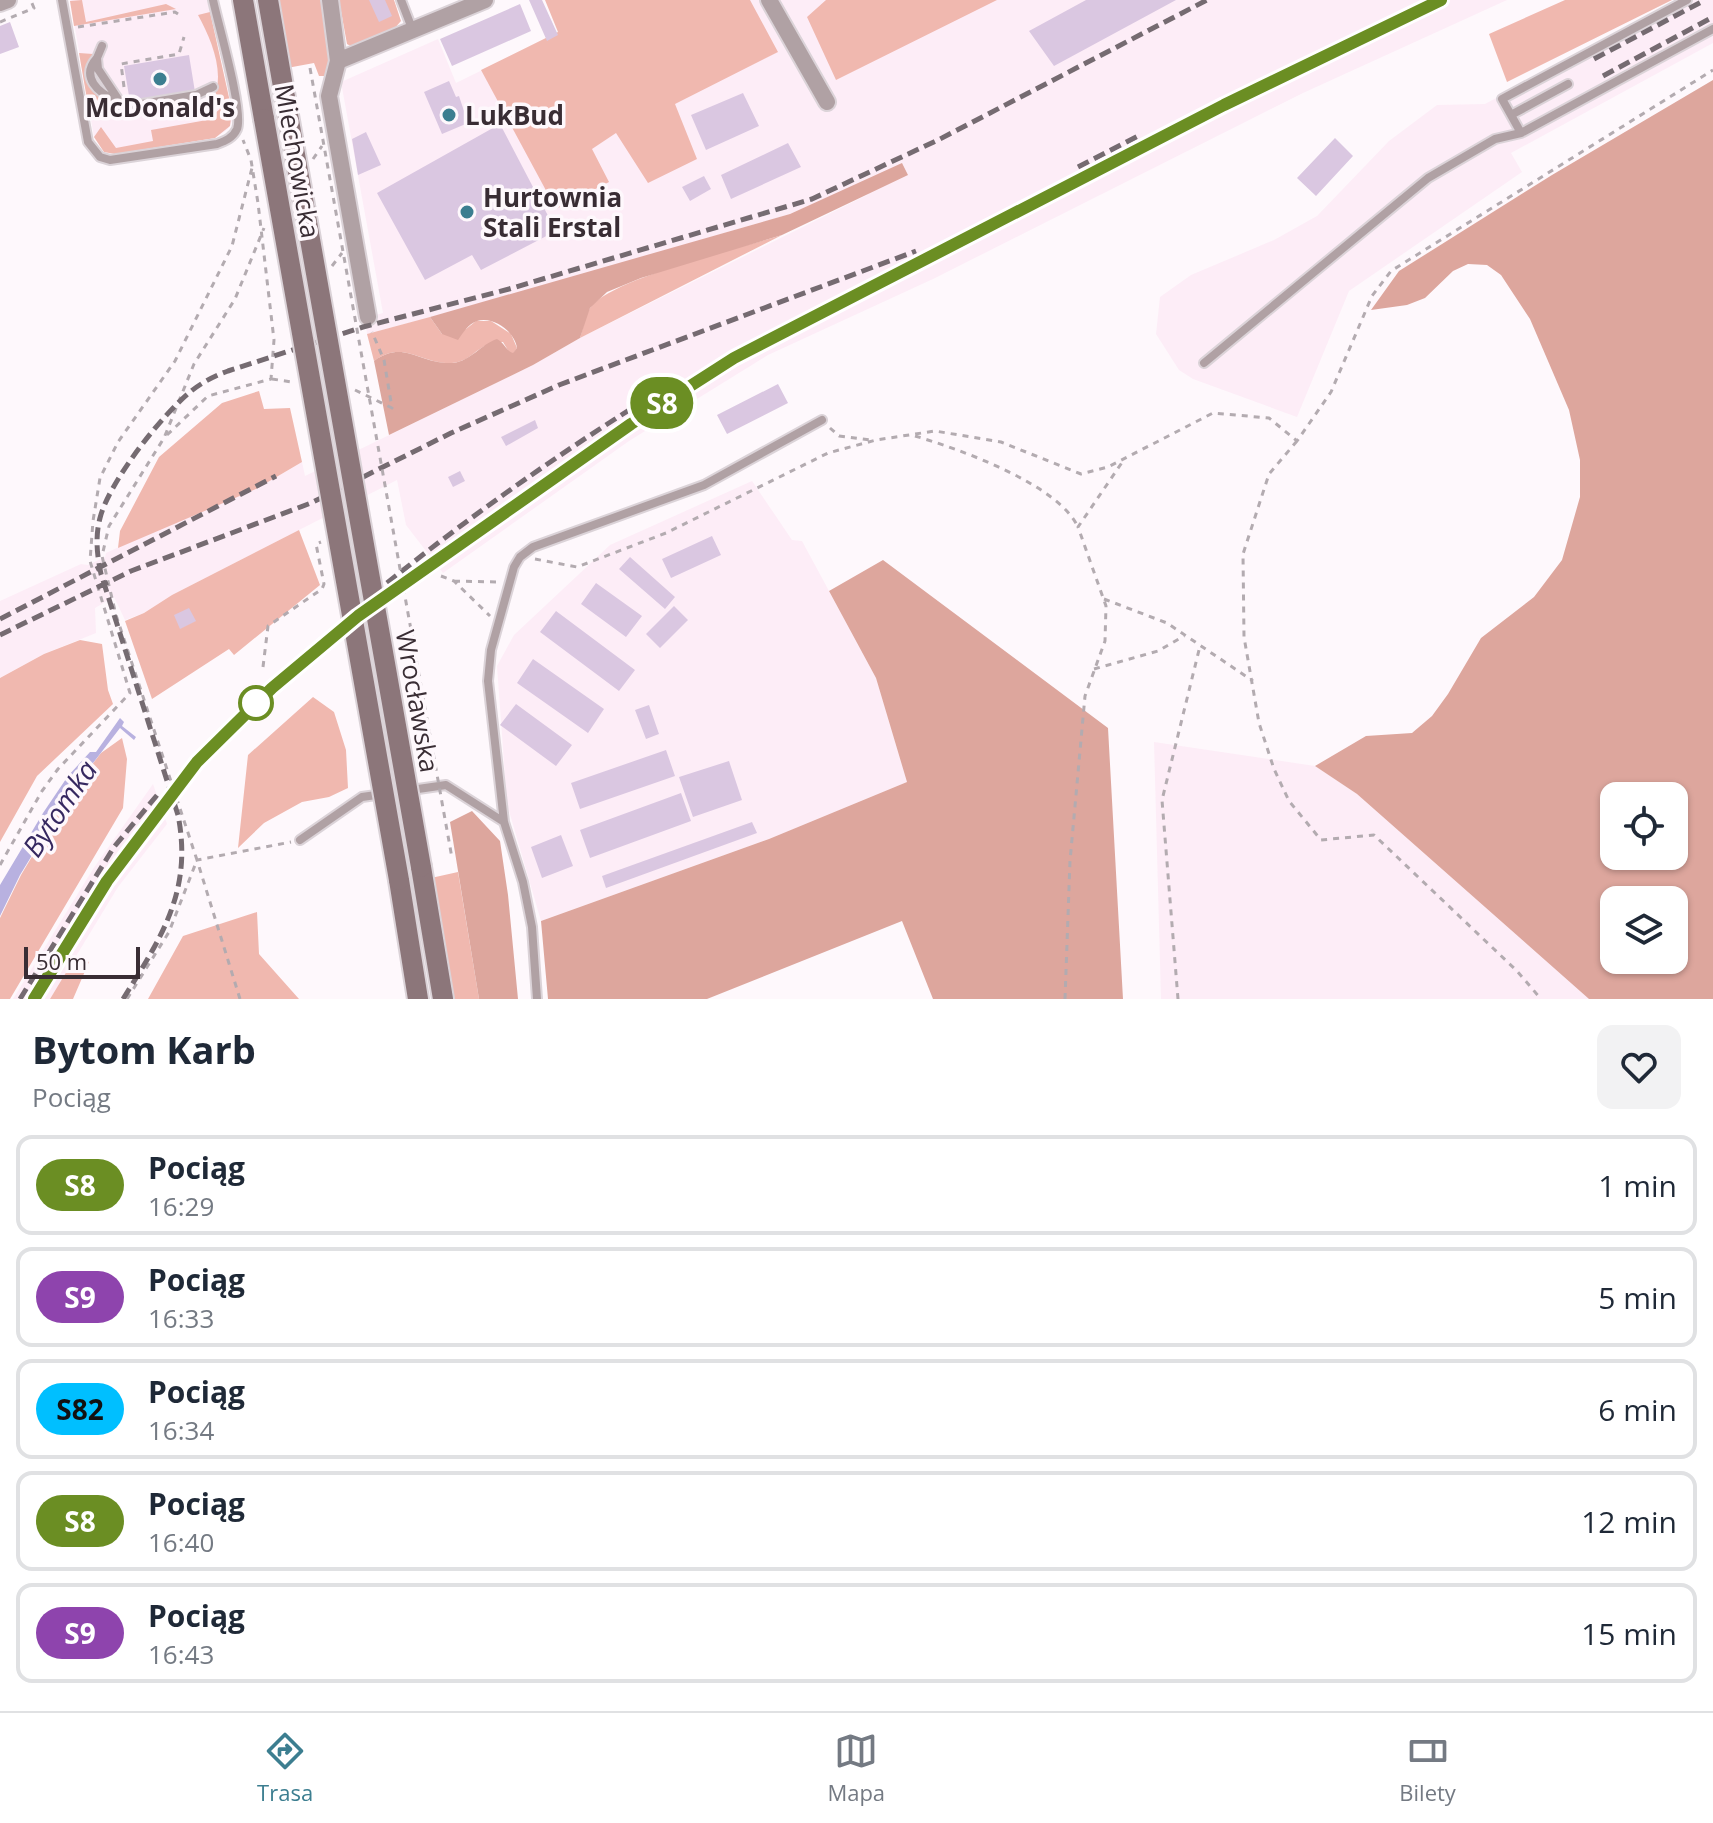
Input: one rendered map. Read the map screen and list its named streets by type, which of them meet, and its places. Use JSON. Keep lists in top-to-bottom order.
{
  "streets": {
    "main road": ["Miechowicka", "Wrocławska"]
  },
  "crossings": [
    ["Miechowicka", "Wrocławska"]
  ],
  "water": ["Bytomka"],
  "places": ["McDonald's", "LukBud", "Hurtownia Stali Erstal"],
  "scale_bar": "50 m",
  "page": {
    "on_map": "S8",
    "scale": "50 m",
    "heading": ["Bytom Karb", "Pociąg"],
    "list": [
      {
        "mark": "S8",
        "name": "Pociąg",
        "note": "16:29",
        "value": "1 min"
      },
      {
        "mark": "S9",
        "name": "Pociąg",
        "note": "16:33",
        "value": "5 min"
      },
      {
        "mark": "S82",
        "name": "Pociąg",
        "note": "16:34",
        "value": "6 min"
      },
      {
        "mark": "S8",
        "name": "Pociąg",
        "note": "16:40",
        "value": "12 min"
      },
      {
        "mark": "S9",
        "name": "Pociąg",
        "note": "16:43",
        "value": "15 min"
      }
    ],
    "tabs": ["Trasa", "Mapa", "Bilety"]
  }
}
